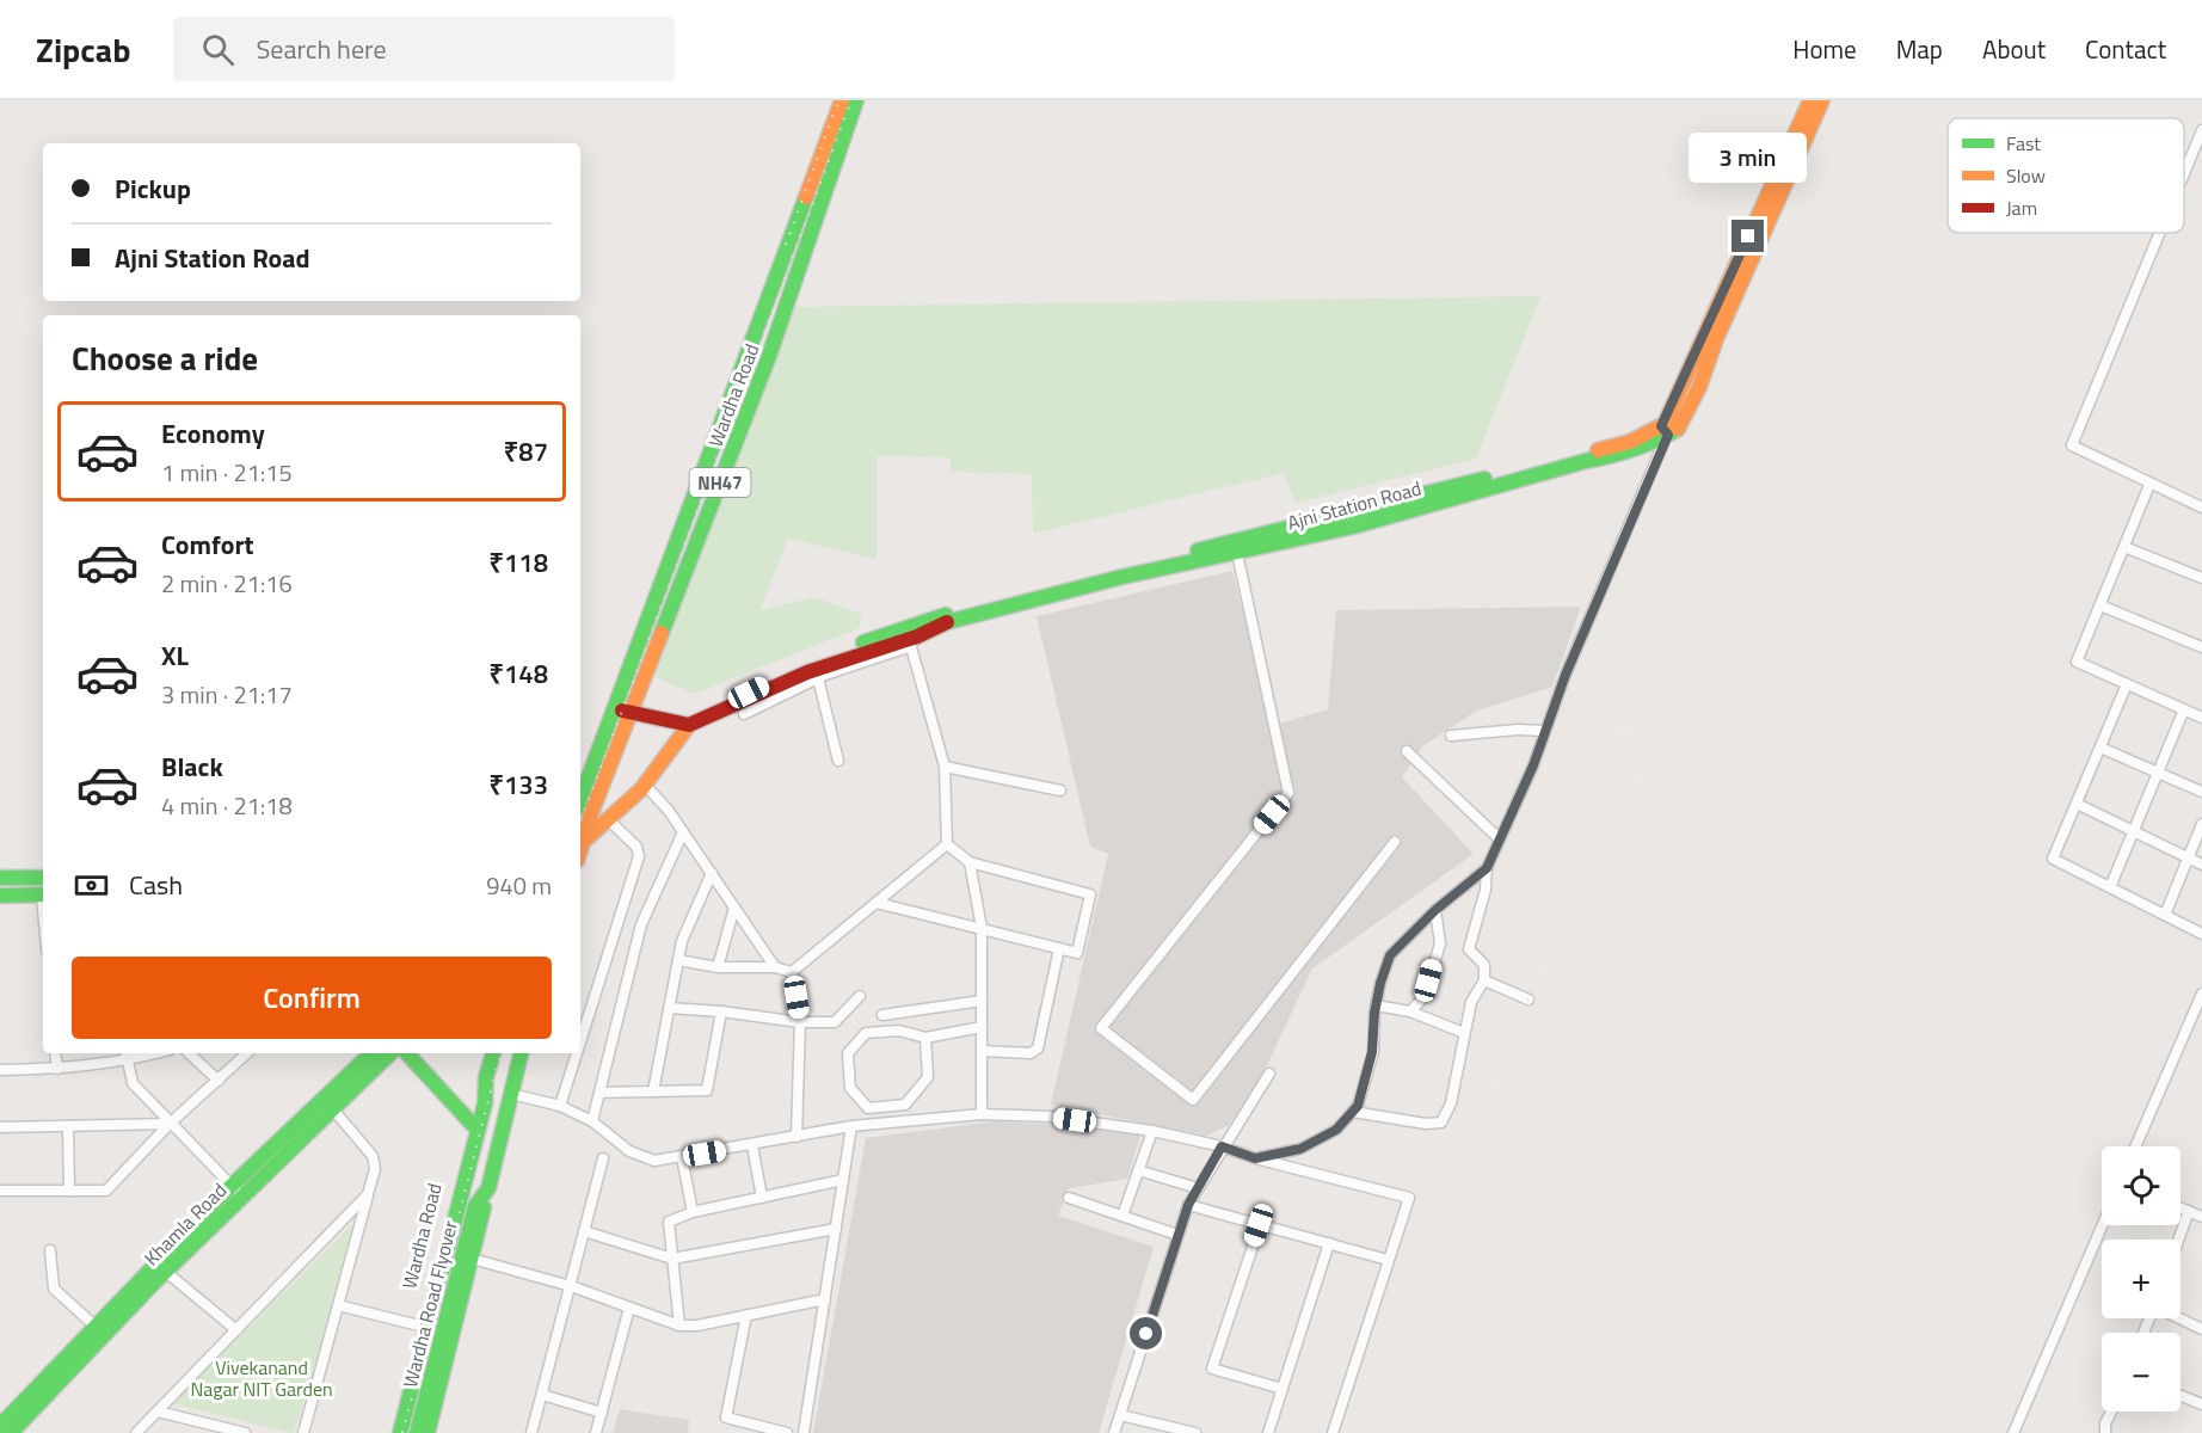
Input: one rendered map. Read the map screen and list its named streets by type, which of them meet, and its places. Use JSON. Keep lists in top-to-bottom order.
{
  "streets": {
    "main road": [
      "Wardha Road",
      "NH47",
      "Ajni Station Road",
      "Khamla Road",
      "Wardha Road Flyover"
    ]
  },
  "crossings": [
    ["Wardha Road", "Wardha Road Flyover"]
  ],
  "parks": ["Vivekanand Nagar NIT Garden"],
  "legend": ["Fast", "Slow", "Jam"],
  "page": {
    "header": "Zipcab",
    "search": "Search here",
    "nav": [
      "Home",
      "Map",
      "About",
      "Contact"
    ],
    "bubble": "3 min",
    "banner": ["Pickup", "Ajni Station Road"],
    "heading": "Choose a ride",
    "list": [
      {
        "name": "Economy",
        "note": "1 min · 21:15",
        "value": "₹87"
      },
      {
        "name": "Comfort",
        "note": "2 min · 21:16",
        "value": "₹118"
      },
      {
        "name": "XL",
        "note": "3 min · 21:17",
        "value": "₹148"
      },
      {
        "name": "Black",
        "note": "4 min · 21:18",
        "value": "₹133"
      }
    ],
    "pay": ["Cash", "940 m"],
    "buttons": "Confirm",
    "map_buttons": ["+", "−"]
  }
}
